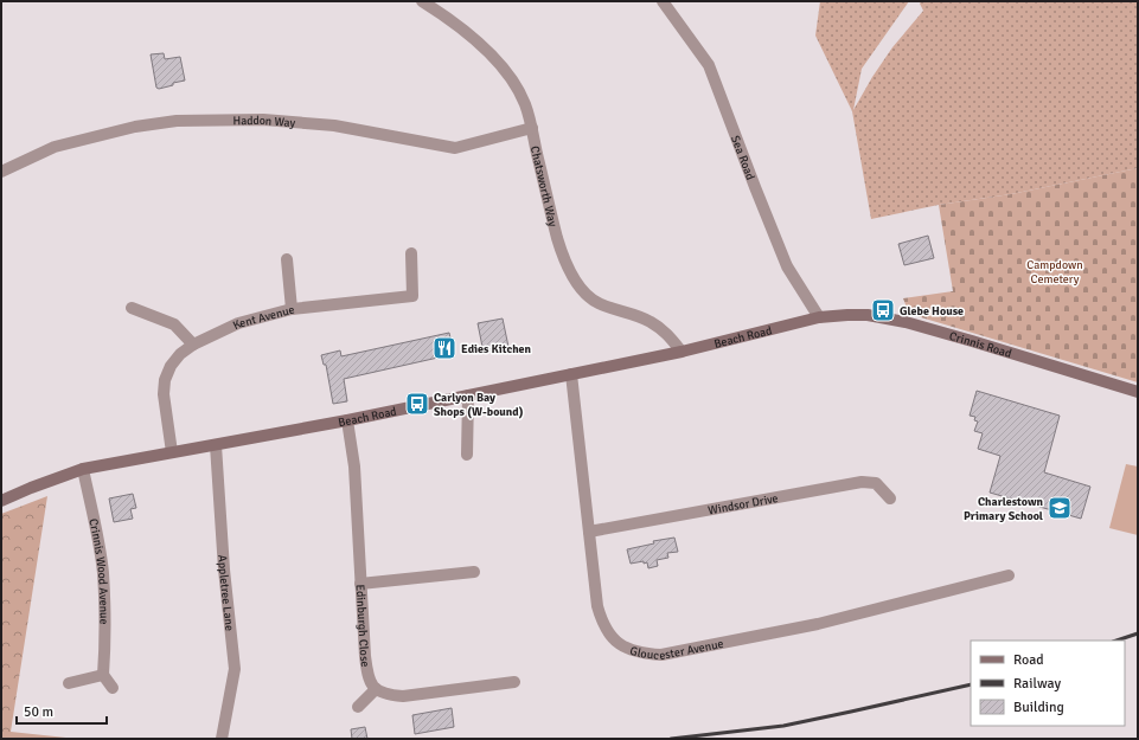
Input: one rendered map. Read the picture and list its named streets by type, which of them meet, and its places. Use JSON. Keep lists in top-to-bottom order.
{
  "streets": {
    "street": [
      "Haddon Way",
      "Sea Road",
      "Chatsworth Way",
      "Kent Avenue",
      "Beach Road",
      "Crinnis Road",
      "Windsor Drive",
      "Crinnis Wood Avenue",
      "Appletree Lane",
      "Edinburgh Close",
      "Gloucester Avenue"
    ]
  },
  "crossings": [
    ["Haddon Way", "Chatsworth Way"],
    ["Sea Road", "Beach Road"],
    ["Sea Road", "Crinnis Road"],
    ["Chatsworth Way", "Beach Road"],
    ["Kent Avenue", "Beach Road"],
    ["Beach Road", "Crinnis Road"],
    ["Beach Road", "Crinnis Wood Avenue"],
    ["Beach Road", "Appletree Lane"],
    ["Beach Road", "Edinburgh Close"],
    ["Beach Road", "Gloucester Avenue"],
    ["Windsor Drive", "Gloucester Avenue"]
  ],
  "parks": ["Campdown Cemetery"],
  "places": {
    "bus stop": ["Glebe House", "Carlyon Bay Shops (W-bound)"],
    "restaurant": ["Edies Kitchen"],
    "school or university": ["Charlestown Primary School"]
  },
  "legend": ["Road", "Railway", "Building"],
  "scale_bar": "50 m"
}
